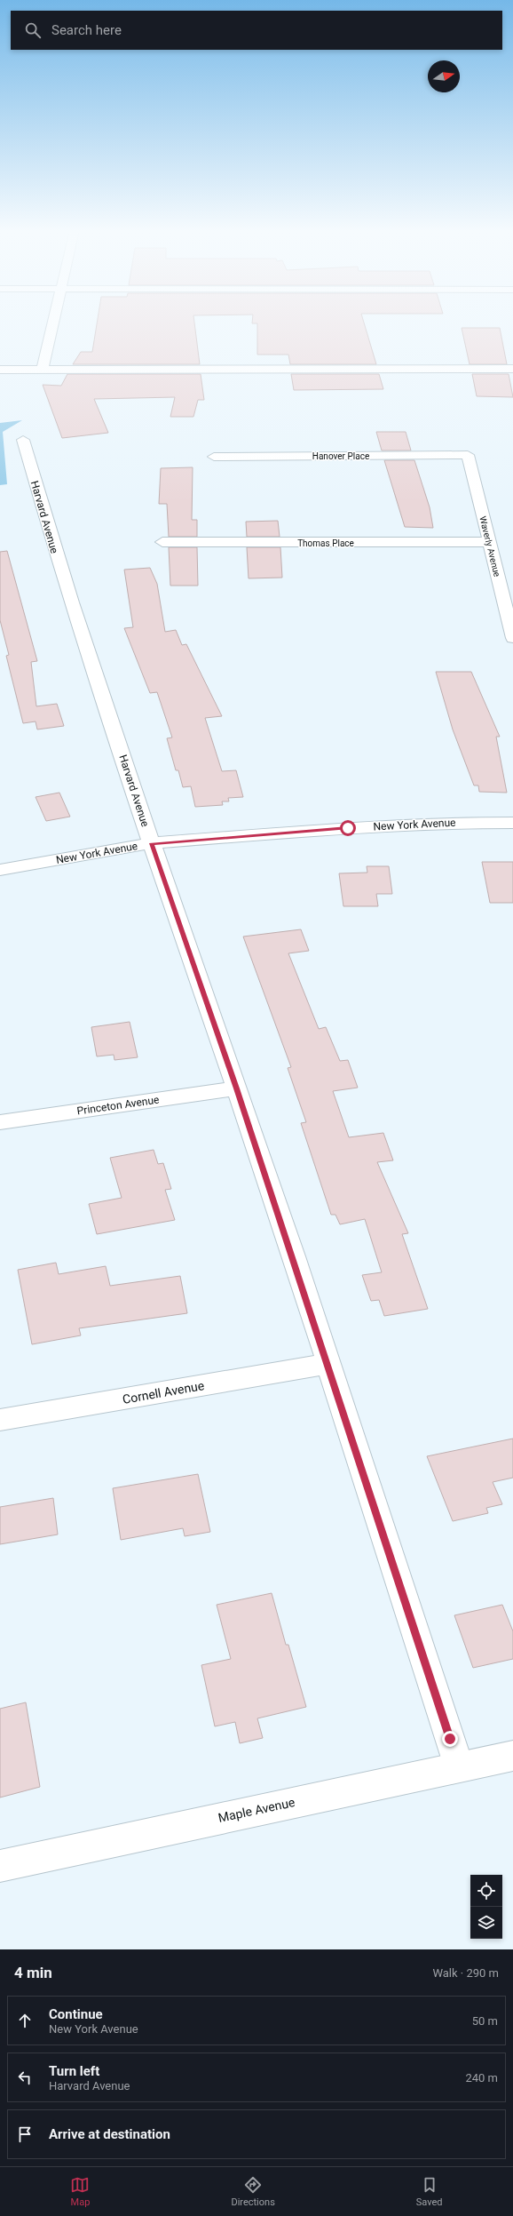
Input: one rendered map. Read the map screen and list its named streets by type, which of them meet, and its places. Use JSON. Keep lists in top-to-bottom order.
{
  "streets": {
    "street": [
      "Hanover Place",
      "Harvard Avenue",
      "Thomas Place",
      "Waverly Avenue",
      "New York Avenue",
      "Princeton Avenue",
      "Cornell Avenue",
      "Maple Avenue"
    ]
  },
  "crossings": [
    ["Hanover Place", "Waverly Avenue"],
    ["Harvard Avenue", "New York Avenue"],
    ["Harvard Avenue", "Princeton Avenue"],
    ["Harvard Avenue", "Cornell Avenue"],
    ["Harvard Avenue", "Maple Avenue"],
    ["Thomas Place", "Waverly Avenue"]
  ],
  "north": "right",
  "page": {
    "search": "Search here",
    "heading": ["4 min", "Walk · 290 m"],
    "list": [
      ["Continue", "New York Avenue", "50 m"],
      ["Turn left", "Harvard Avenue", "240 m"],
      "Arrive at destination"
    ],
    "nav": ["Map", "Directions", "Saved"]
  }
}
